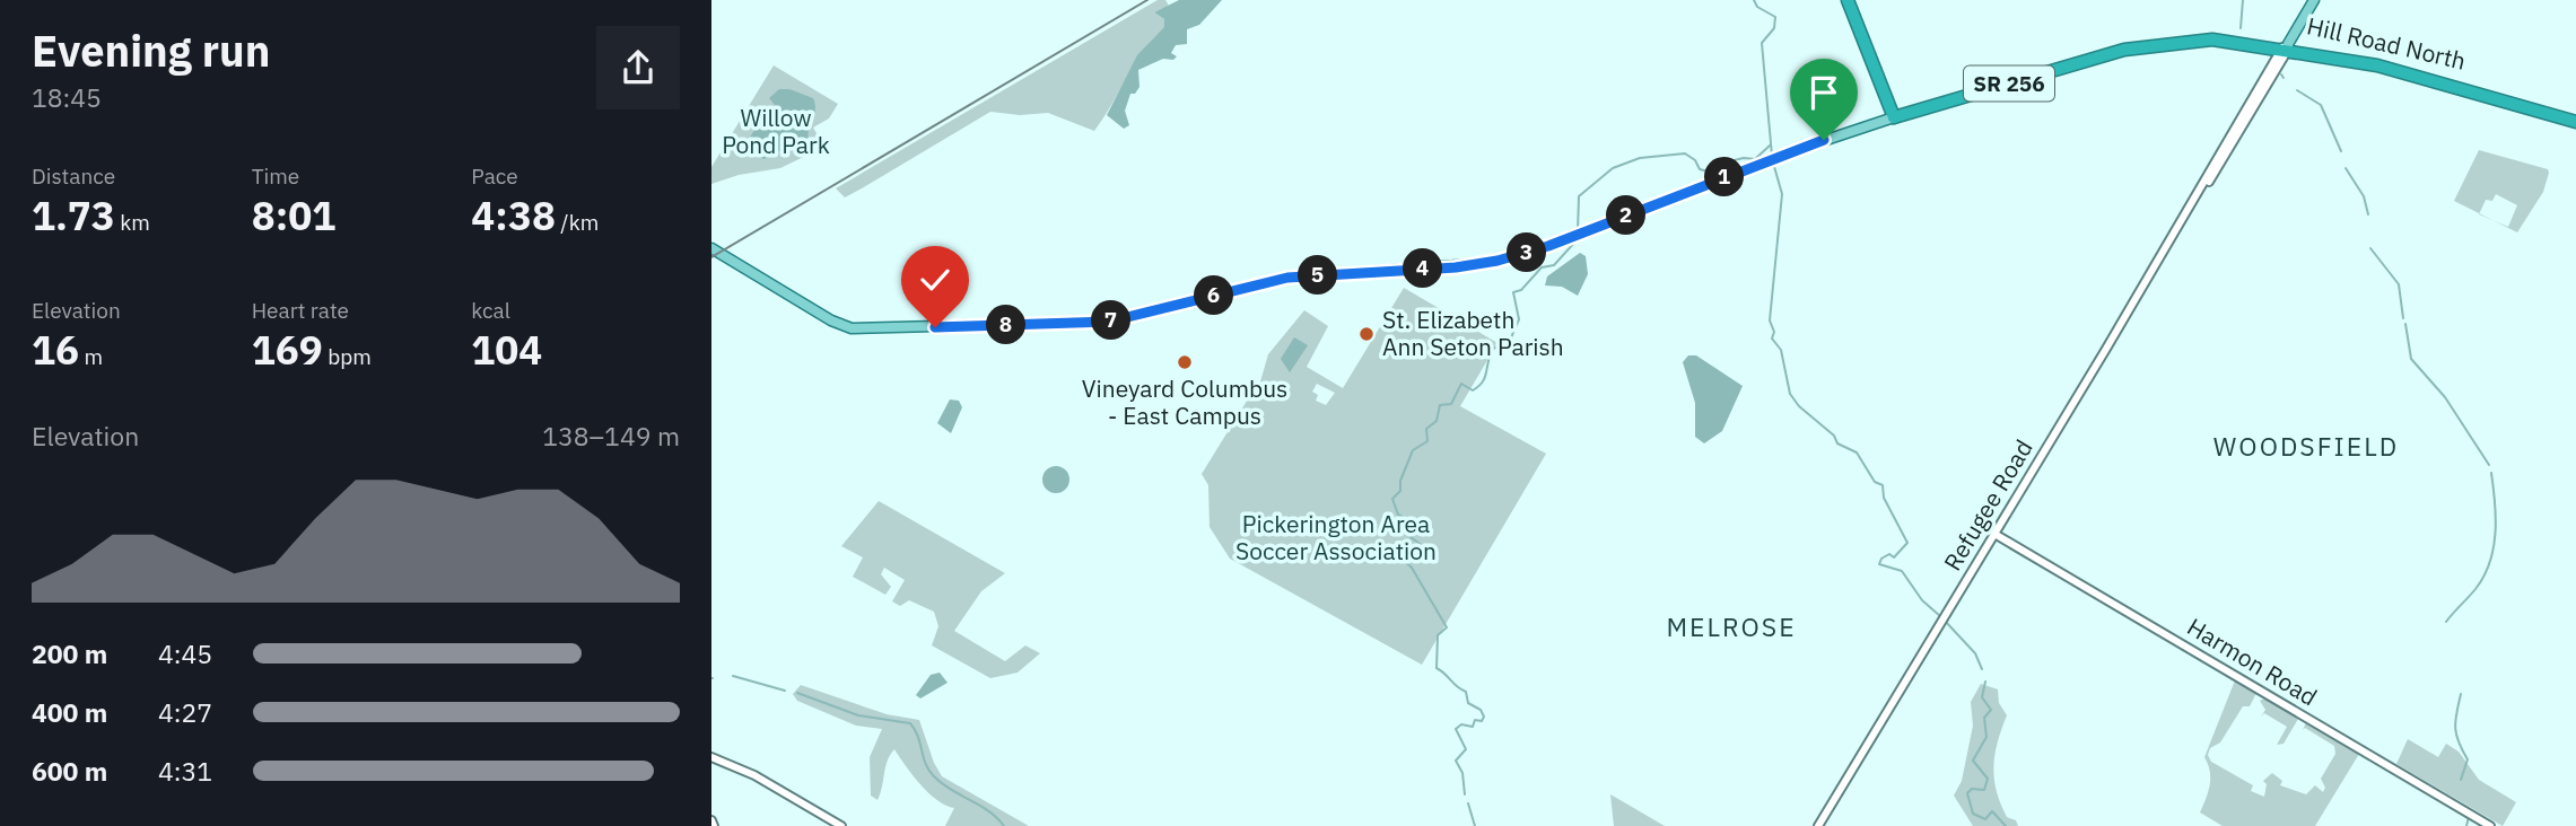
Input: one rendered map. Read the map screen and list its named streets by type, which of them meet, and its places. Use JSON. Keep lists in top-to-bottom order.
{
  "streets": {
    "highway": ["Hill Road North", "SR 256"],
    "main road": ["Refugee Road", "Harmon Road"]
  },
  "crossings": [
    ["Hill Road North", "SR 256"],
    ["Hill Road North", "Refugee Road"],
    ["Refugee Road", "Harmon Road"]
  ],
  "districts": ["WOODSFIELD", "MELROSE"],
  "parks": ["Willow Pond Park", "Pickerington Area Soccer Association"],
  "places": ["St. Elizabeth Ann Seton Parish", "Vineyard Columbus - East Campus"],
  "page": {
    "heading": ["Evening run", "18:45"],
    "stats": [
      ["Distance", "1.73 km"],
      ["Time", "8:01"],
      ["Pace", "4:38 /km"],
      ["Elevation", "16 m"],
      ["Heart rate", "169 bpm"],
      ["kcal", "104"]
    ],
    "pins": [
      "1",
      "2",
      "3",
      "4",
      "5",
      "6",
      "7",
      "8"
    ],
    "chart": ["Elevation", "138–149 m"],
    "list": [
      {
        "name": "200 m",
        "note": "4:45"
      },
      {
        "name": "400 m",
        "note": "4:27"
      },
      {
        "name": "600 m",
        "note": "4:31"
      }
    ]
  }
}
